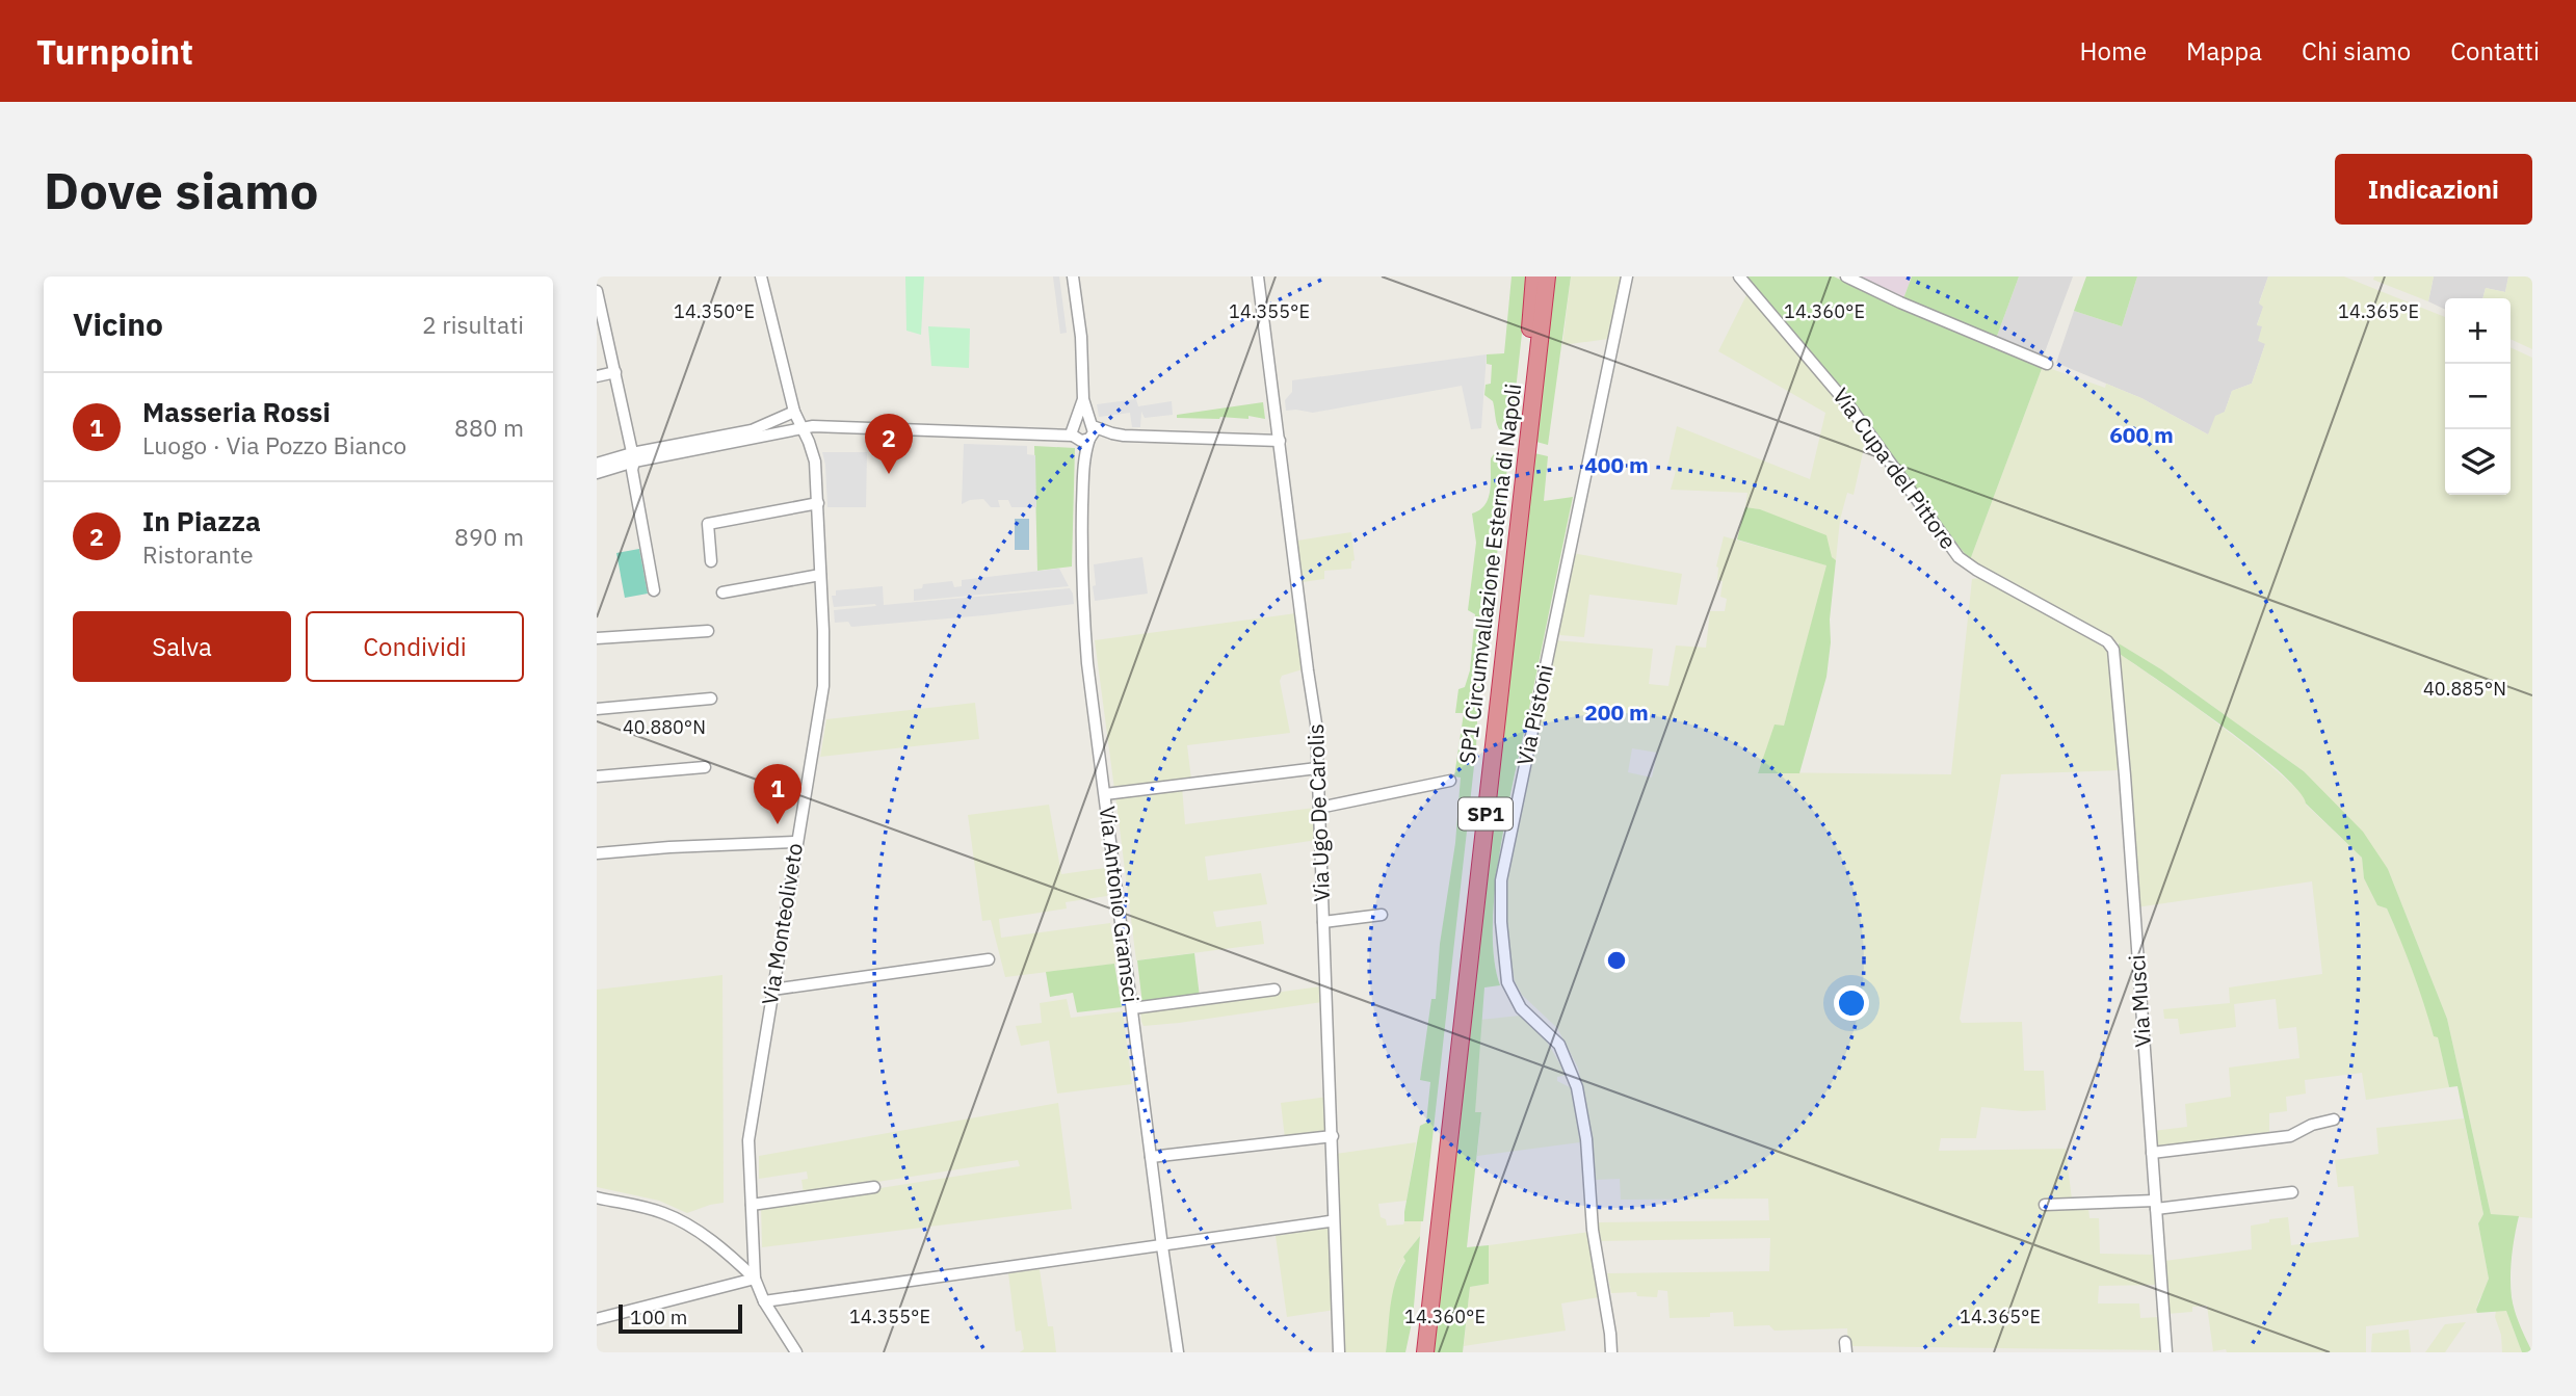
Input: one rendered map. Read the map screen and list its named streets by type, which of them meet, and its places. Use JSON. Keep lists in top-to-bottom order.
{
  "streets": {
    "highway": ["SP1 Circumvallazione Esterna di Napoli", "SP1"],
    "street": [
      "Via Cupa del Pittore",
      "Via Pistoni",
      "Via Ugo De Carolis",
      "Via Antonio Gramsci",
      "Via Monteoliveto",
      "Via Musci"
    ]
  },
  "crossings": [
    ["Via Cupa del Pittore", "Via Musci"]
  ],
  "scale_bar": "100 m",
  "page": {
    "header": "Turnpoint",
    "nav": [
      "Home",
      "Mappa",
      "Chi siamo",
      "Contatti"
    ],
    "buttons": [
      "Indicazioni",
      ["Salva", "Condividi"]
    ],
    "title": "Dove siamo",
    "heading": ["Vicino", "2 risultati"],
    "map_buttons": ["+", "−"],
    "list": [
      {
        "mark": "1",
        "name": "Masseria Rossi",
        "note": "Luogo · Via Pozzo Bianco",
        "value": "880 m"
      },
      {
        "mark": "2",
        "name": "In Piazza",
        "note": "Ristorante",
        "value": "890 m"
      }
    ],
    "pins": ["2", "1"],
    "scale": "100 m"
  },
  "coordinates": [
    "14.350°E",
    "14.355°E",
    "14.360°E",
    "14.365°E",
    "40.885°N",
    "40.880°N"
  ],
  "rings": ["600 m", "400 m", "200 m"]
}
